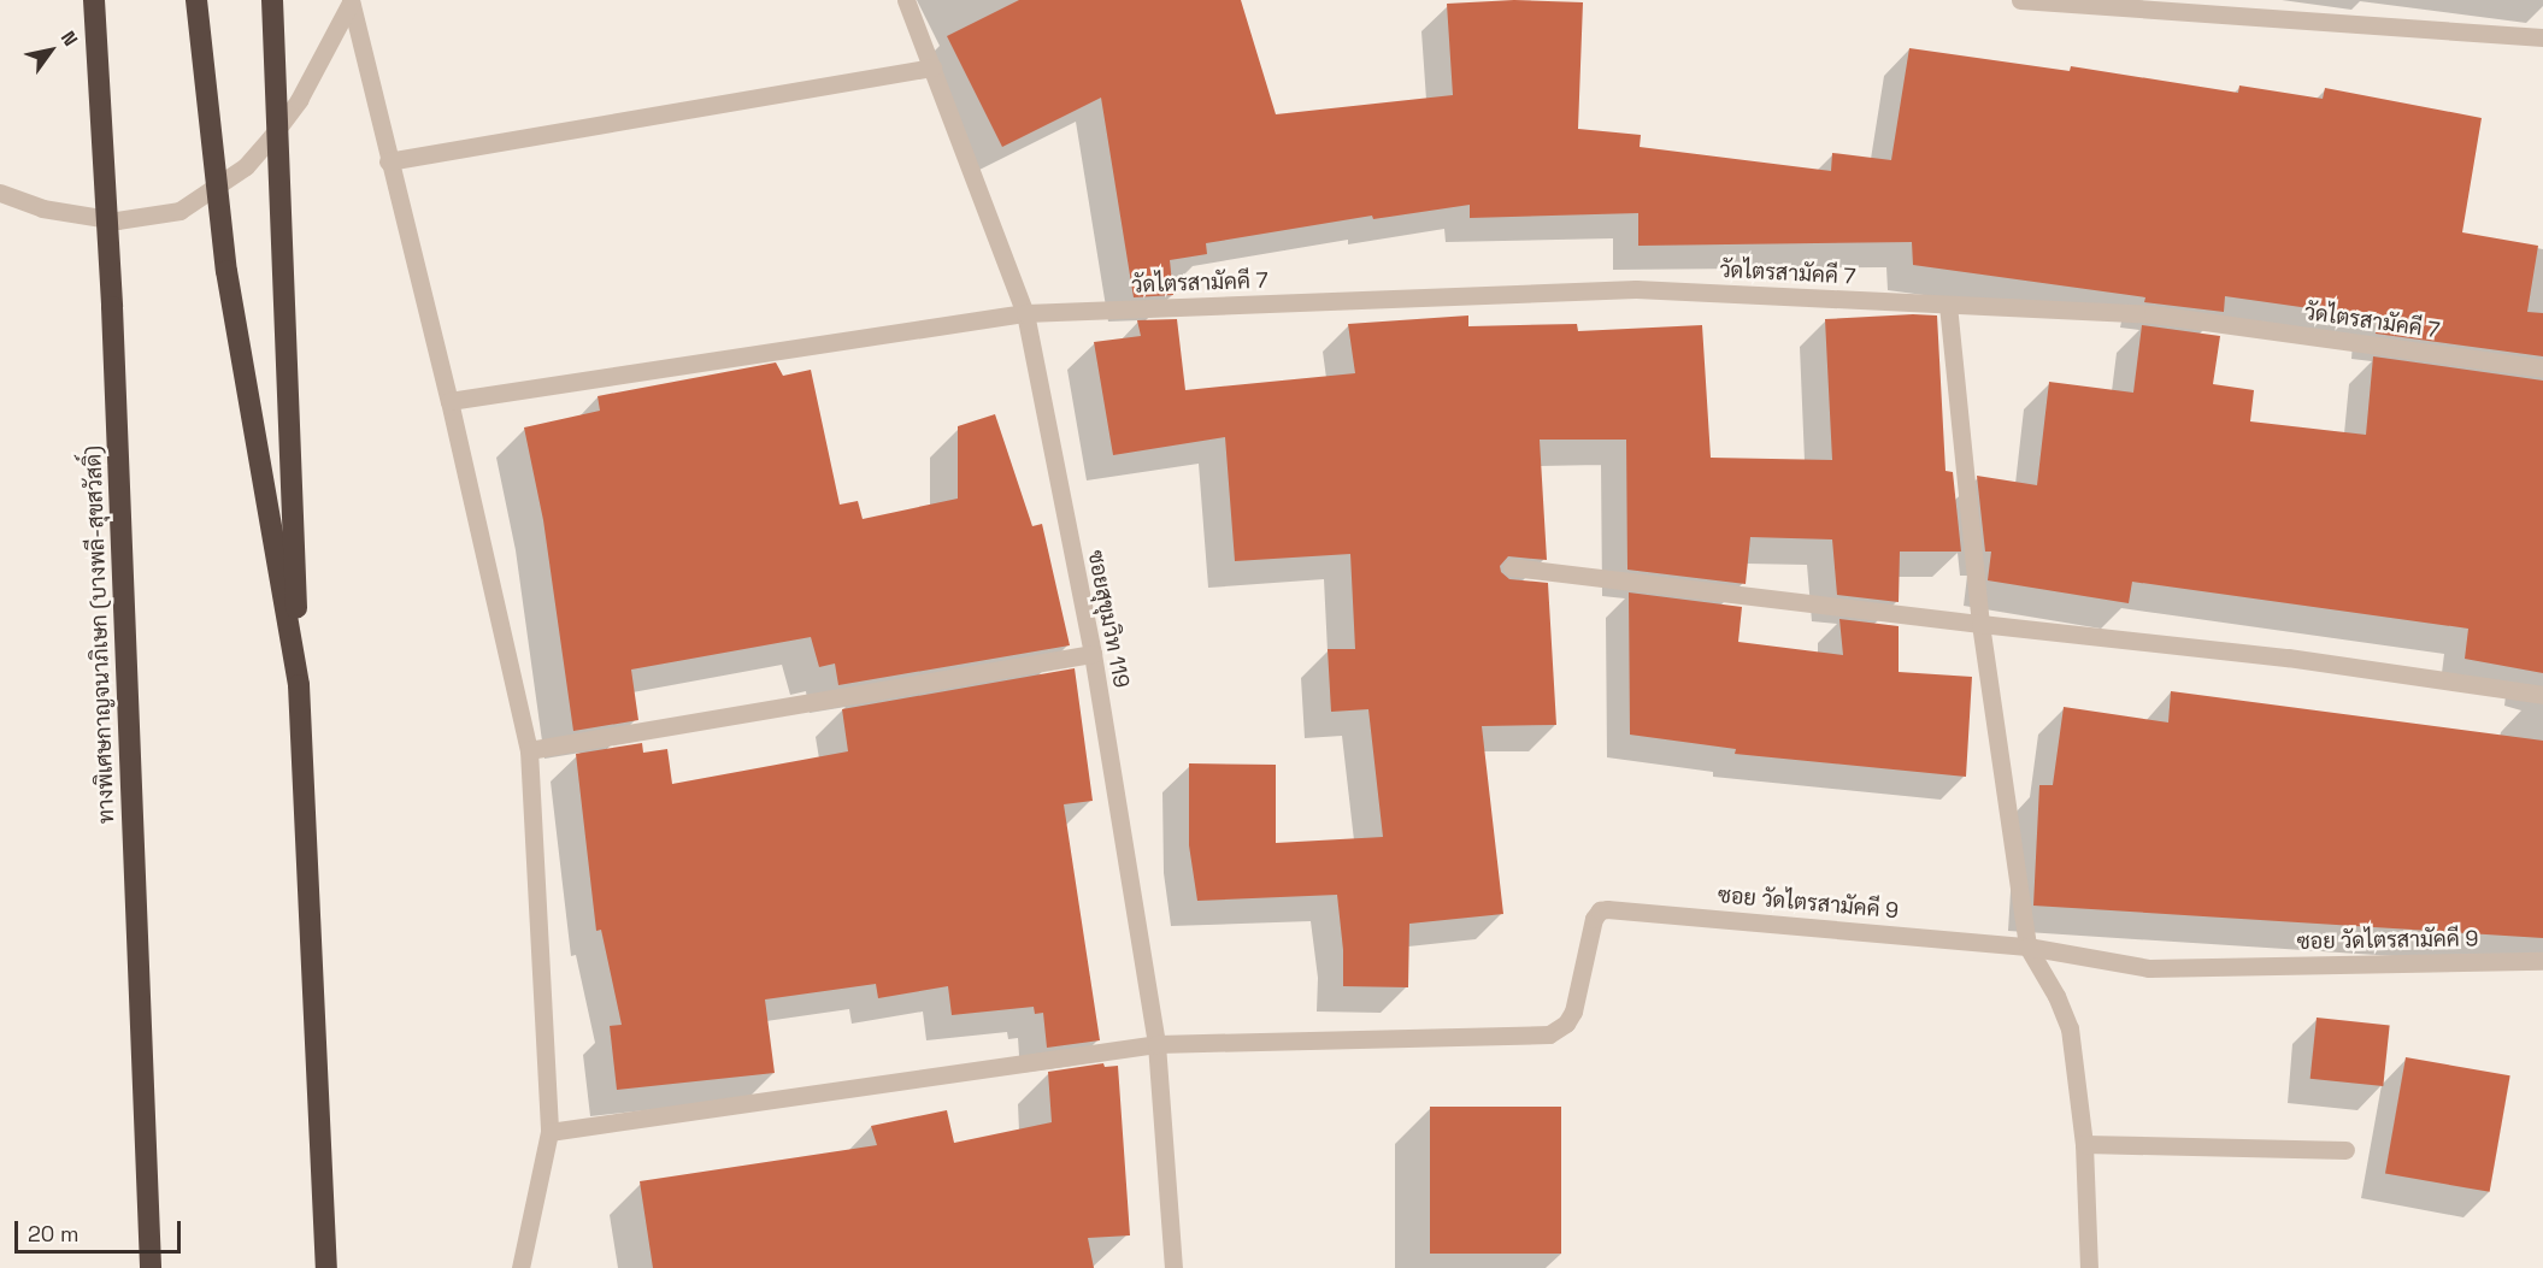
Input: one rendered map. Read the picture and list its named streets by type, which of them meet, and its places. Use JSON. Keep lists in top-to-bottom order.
{
  "streets": {
    "highway": ["ทางพิเศษกาญจนาภิเษก (บางพลี-สุขสวัสดิ์)"],
    "street": ["วัดไตรสามัคคี 7", "ซอยสุขุมวิท 119", "ซอย วัดไตรสามัคคี 9"]
  },
  "crossings": [
    ["วัดไตรสามัคคี 7", "ซอยสุขุมวิท 119"],
    ["ซอยสุขุมวิท 119", "ซอย วัดไตรสามัคคี 9"]
  ],
  "scale_bar": "20 m",
  "north": "top right"
}
